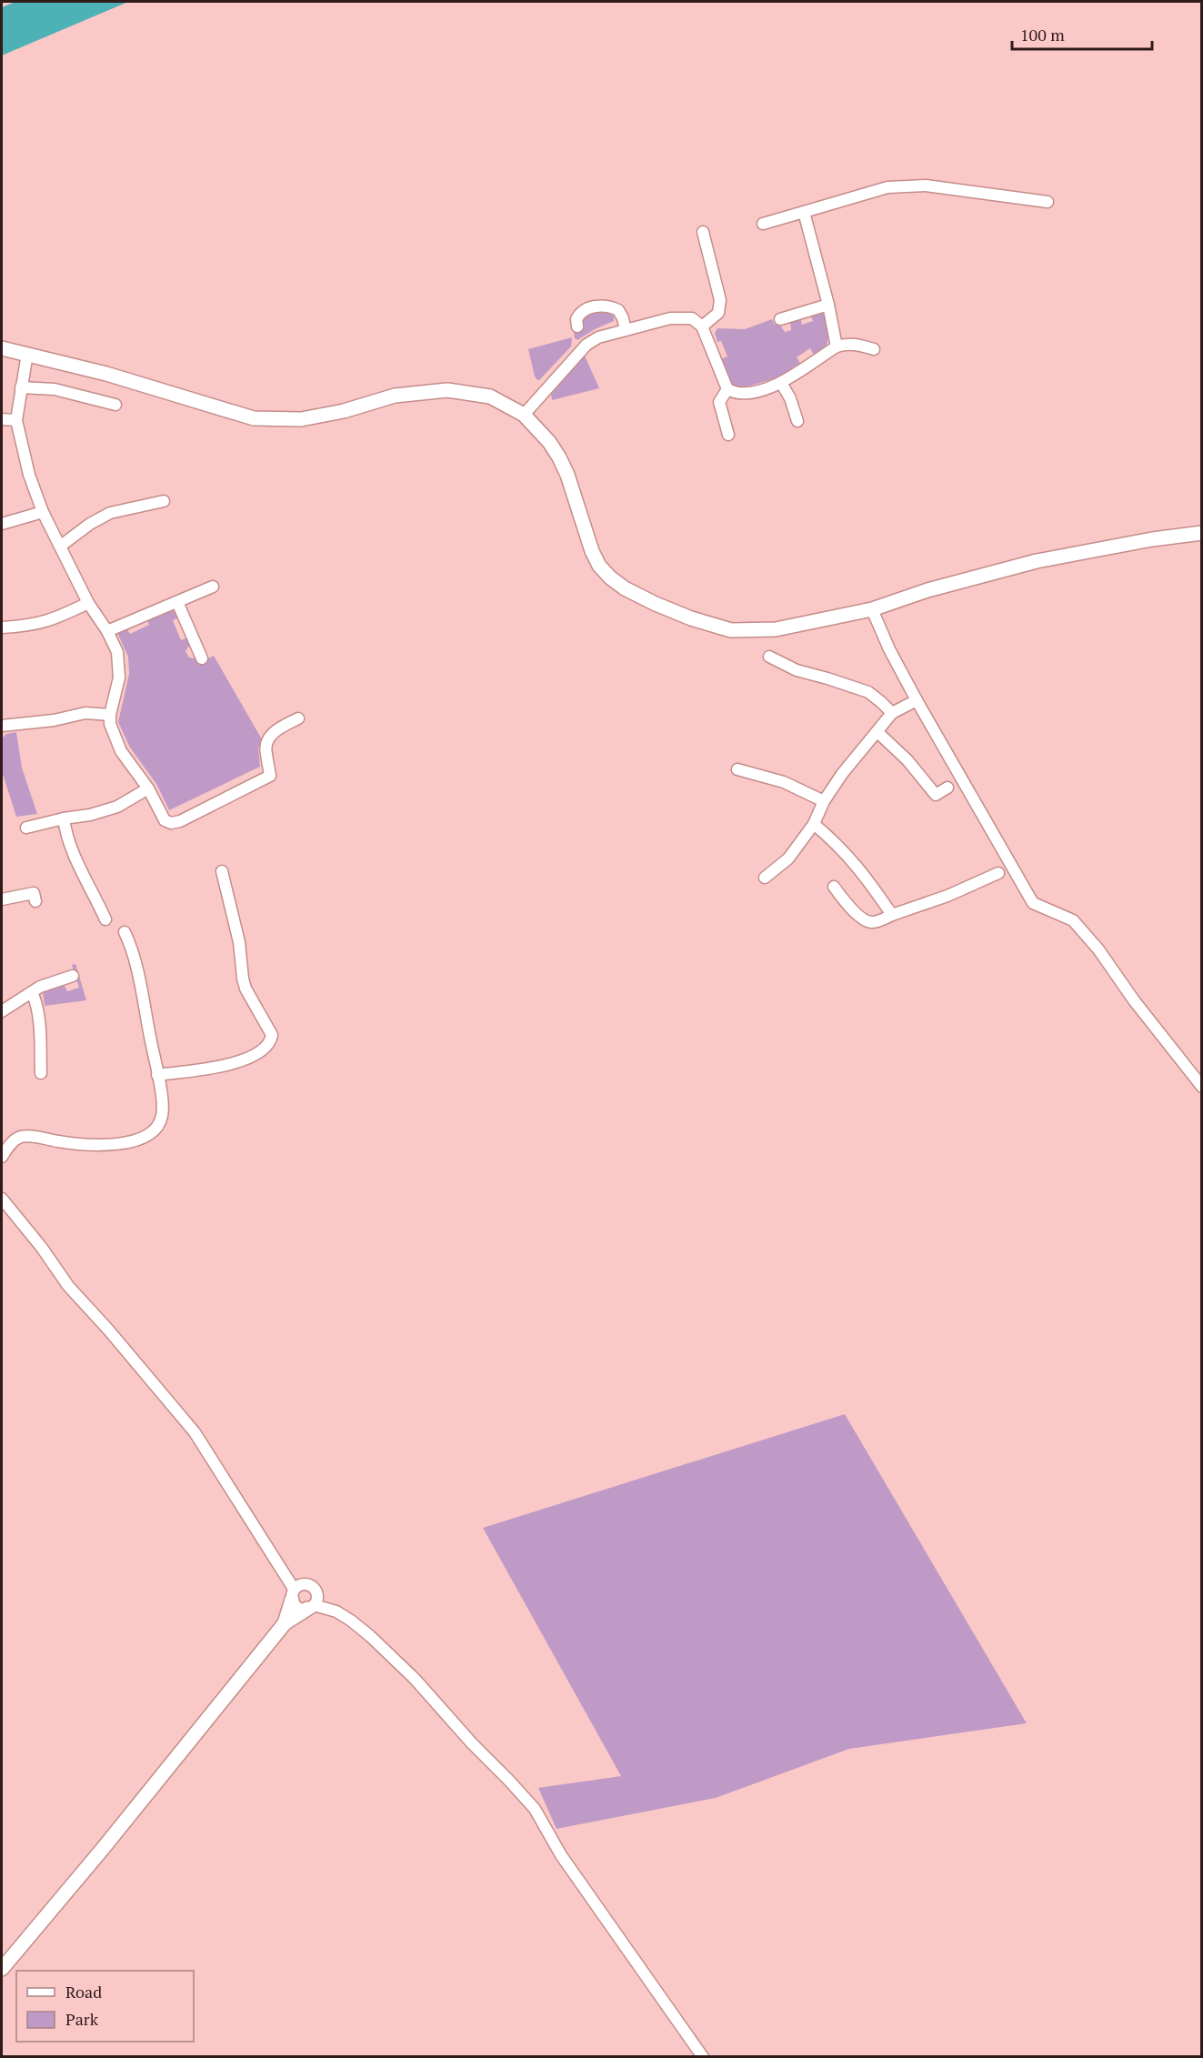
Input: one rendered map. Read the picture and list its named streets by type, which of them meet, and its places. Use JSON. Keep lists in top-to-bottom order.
{
  "legend": ["Road", "Park"],
  "scale_bar": "100 m"
}
